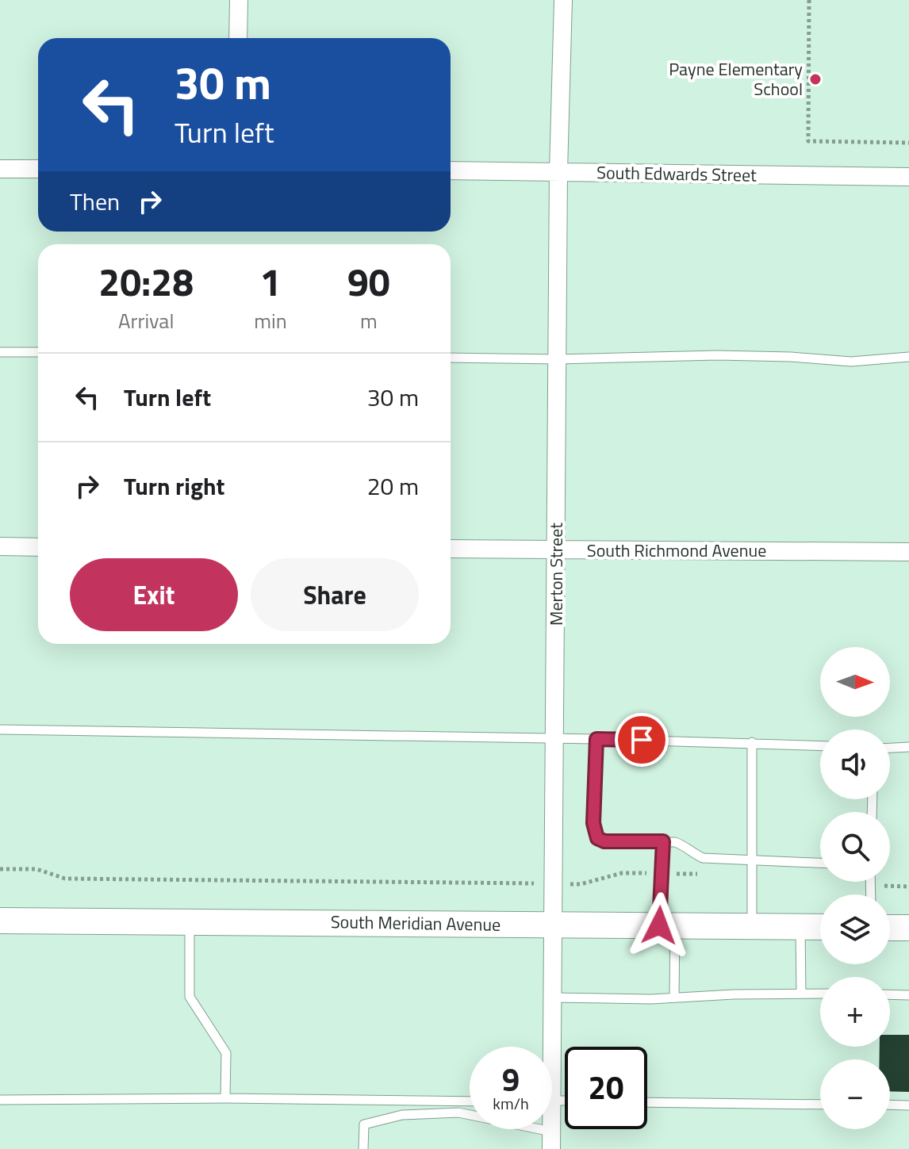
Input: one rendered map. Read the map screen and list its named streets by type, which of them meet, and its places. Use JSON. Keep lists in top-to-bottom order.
{
  "streets": {
    "main road": ["South Meridian Avenue"],
    "street": ["South Edwards Street", "South Richmond Avenue", "Merton Street"]
  },
  "crossings": [
    ["South Edwards Street", "Merton Street"],
    ["South Richmond Avenue", "Merton Street"],
    ["Merton Street", "South Meridian Avenue"]
  ],
  "places": ["Payne Elementary School"],
  "north": "right",
  "page": {
    "turn": ["30 m", "Turn left"],
    "then": "Then",
    "eta": [
      "20:28",
      "Arrival",
      "1",
      "min",
      "90",
      "m"
    ],
    "list": [
      {
        "name": "Turn left",
        "value": "30 m"
      },
      {
        "name": "Turn right",
        "value": "20 m"
      }
    ],
    "buttons": ["Exit", "Share"],
    "map_buttons": ["+", "−"],
    "speed": "9 km/h",
    "limit": "20"
  }
}
